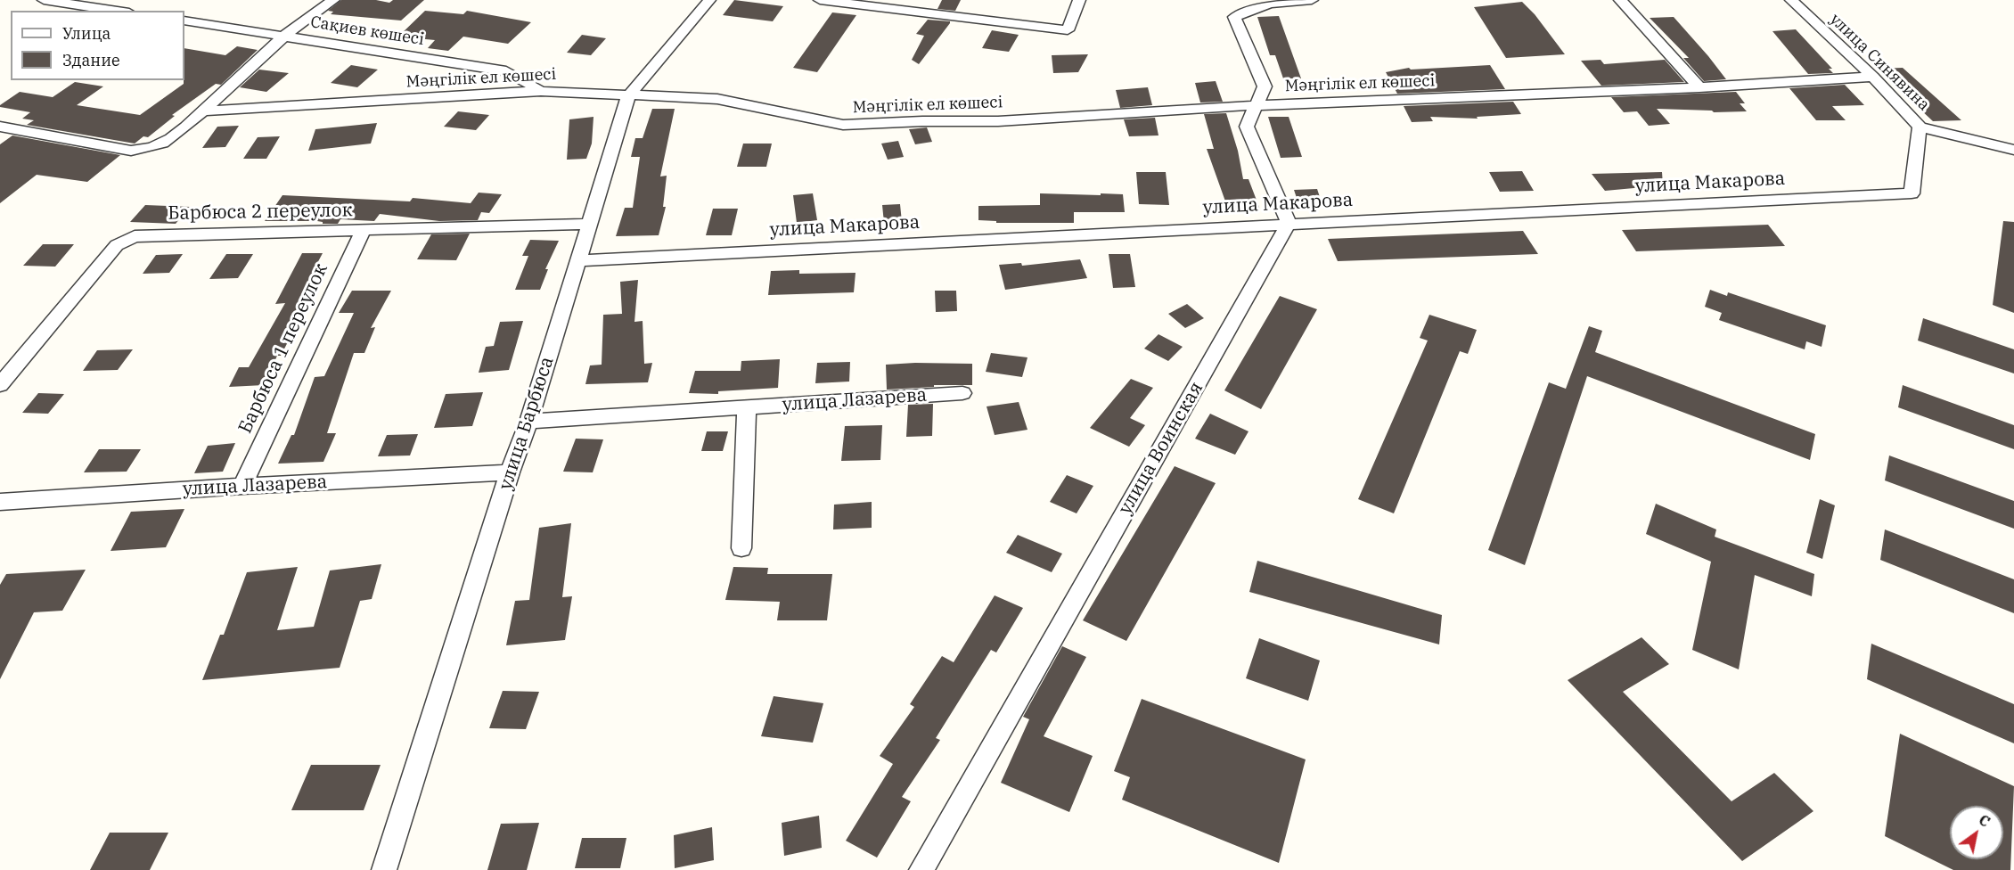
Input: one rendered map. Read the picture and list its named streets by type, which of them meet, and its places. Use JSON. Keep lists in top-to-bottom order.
{
  "streets": {
    "street": [
      "Сақиев көшесі",
      "улица Синявина",
      "Мәңгілік ел көшесі",
      "улица Макарова",
      "Барбюса 2 переулок",
      "Барбюса 1 переулок",
      "улица Лазарева",
      "улица Барбюса",
      "улица Воинская"
    ]
  },
  "crossings": [
    ["Сақиев көшесі", "Мәңгілік ел көшесі"],
    ["улица Синявина", "Мәңгілік ел көшесі"],
    ["улица Синявина", "улица Макарова"],
    ["Мәңгілік ел көшесі", "улица Барбюса"],
    ["улица Макарова", "улица Барбюса"],
    ["улица Макарова", "улица Воинская"],
    ["Барбюса 2 переулок", "Барбюса 1 переулок"],
    ["Барбюса 2 переулок", "улица Барбюса"],
    ["Барбюса 1 переулок", "улица Лазарева"],
    ["улица Лазарева", "улица Барбюса"]
  ],
  "legend": ["Улица", "Здание"],
  "north": "top right"
}
